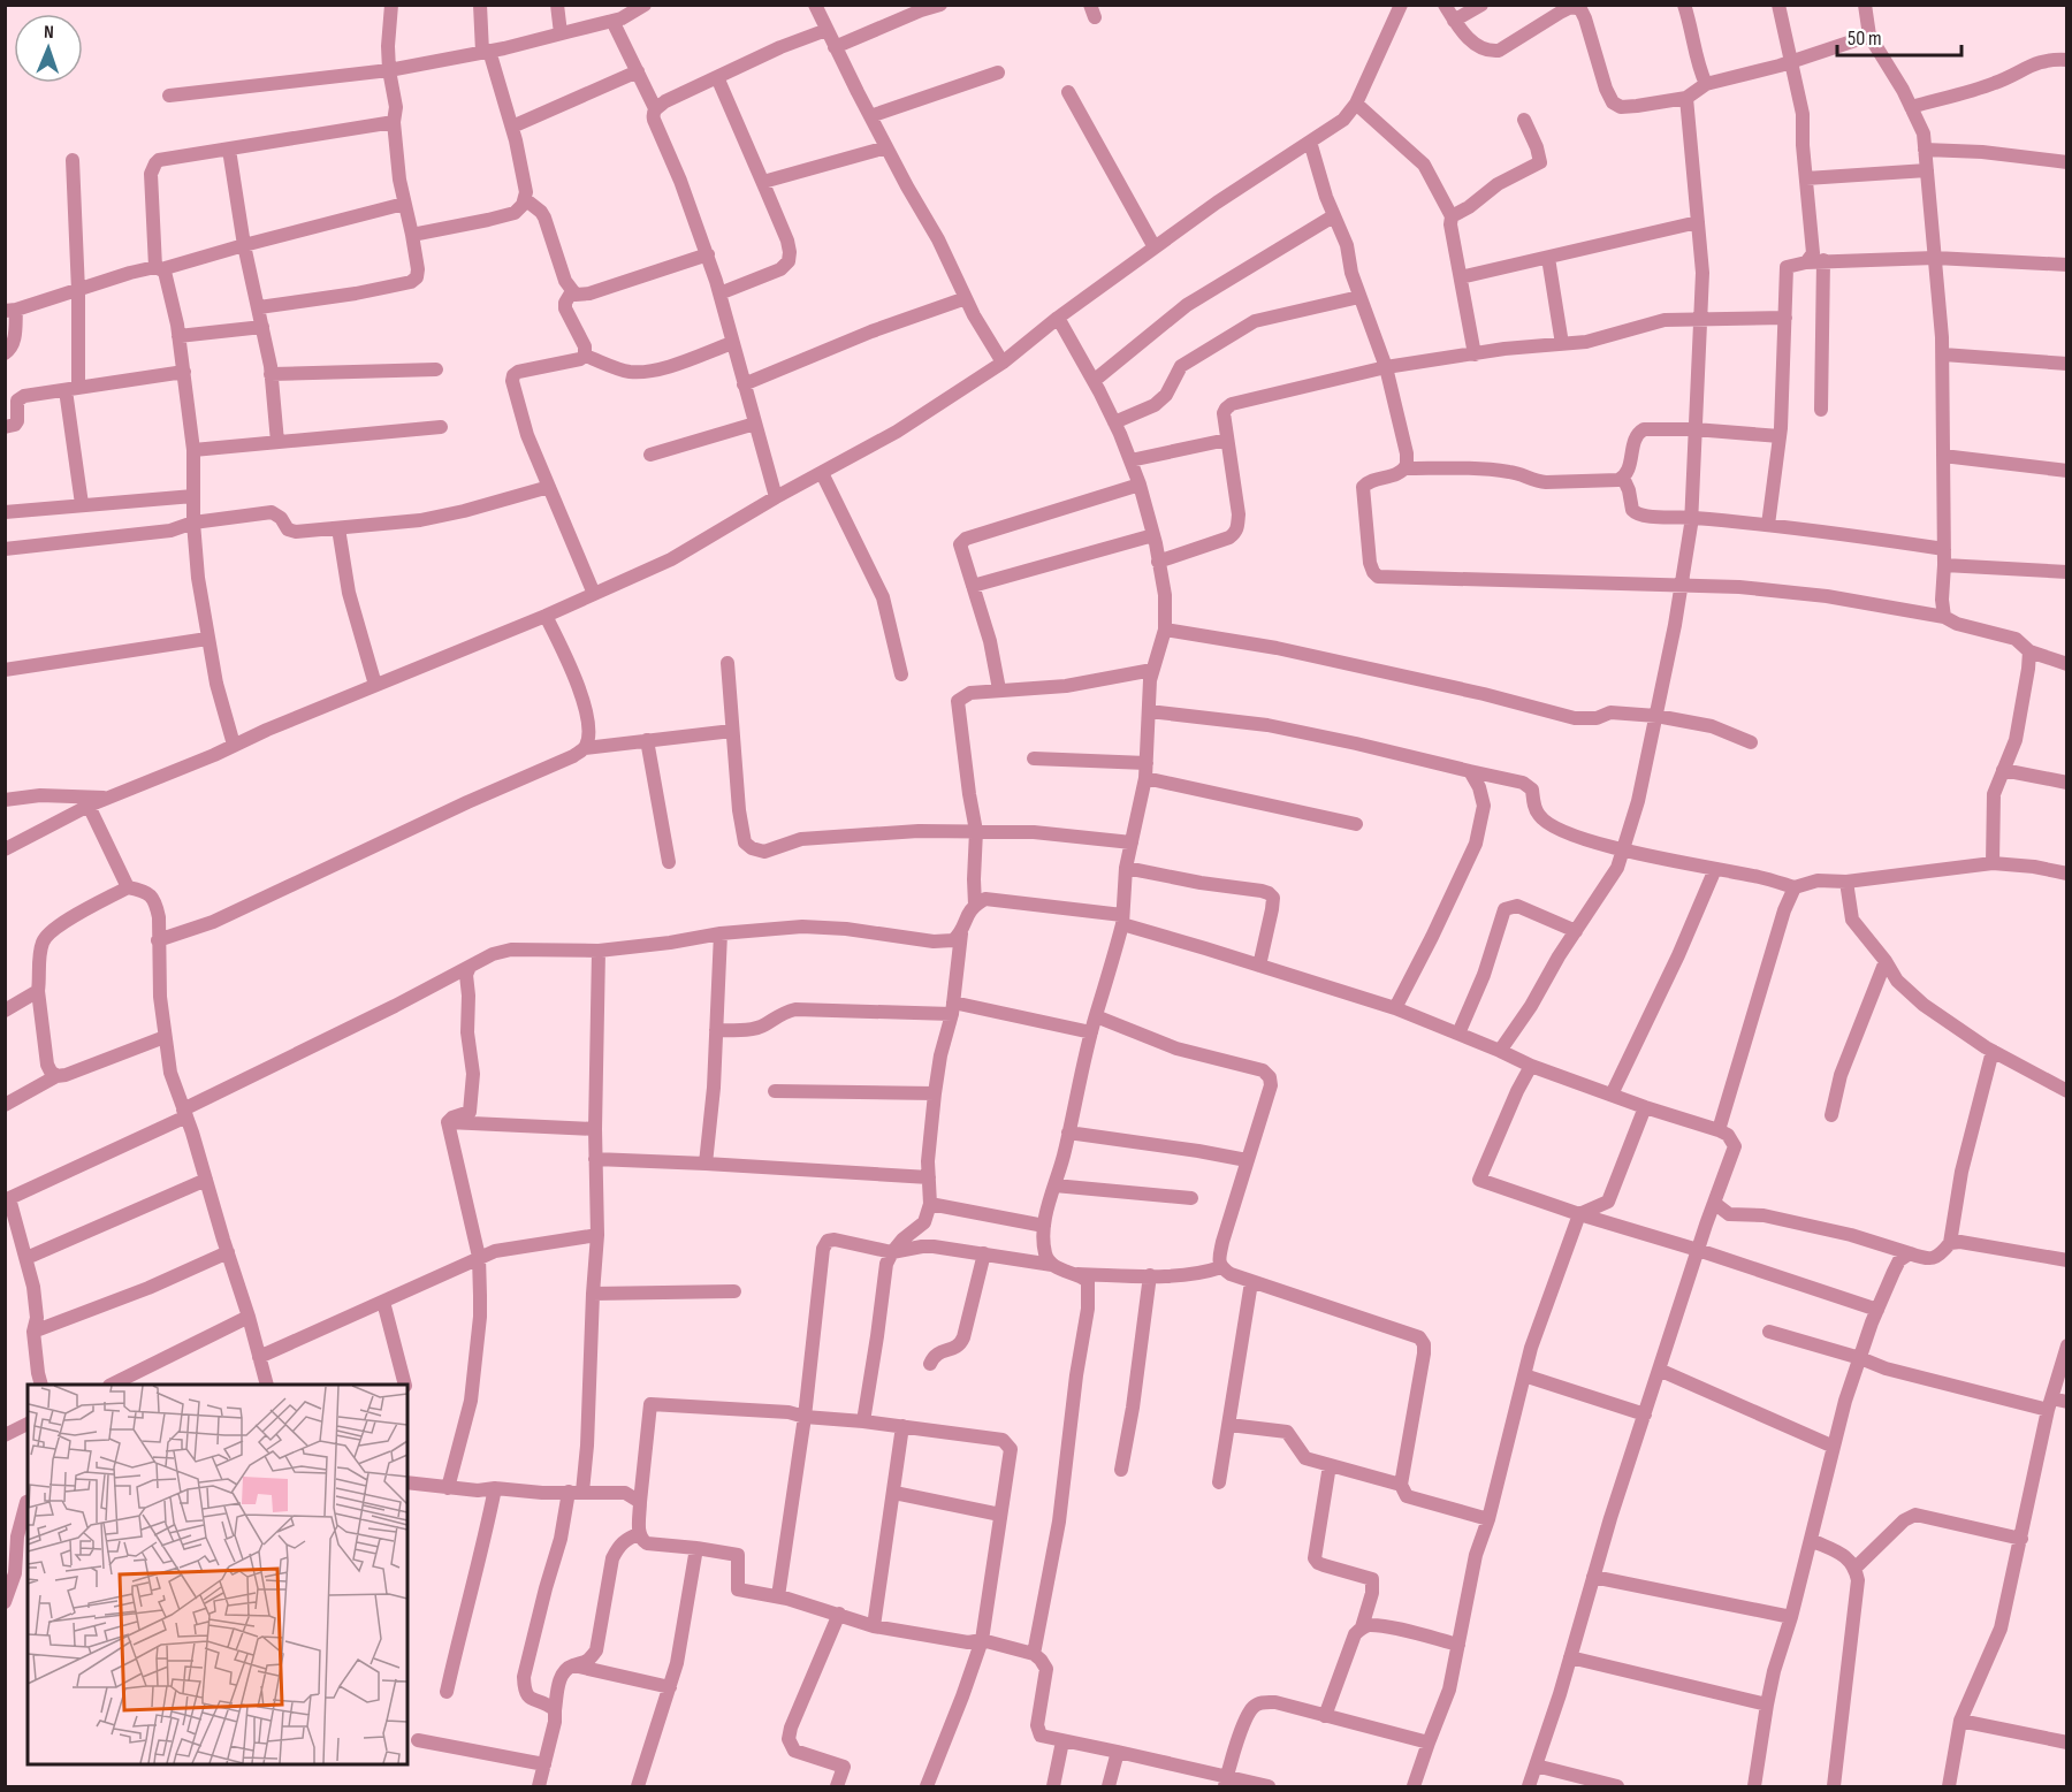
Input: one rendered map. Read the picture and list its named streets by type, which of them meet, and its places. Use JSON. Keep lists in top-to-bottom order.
{
  "scale_bar": "50 m",
  "north": "top"
}
